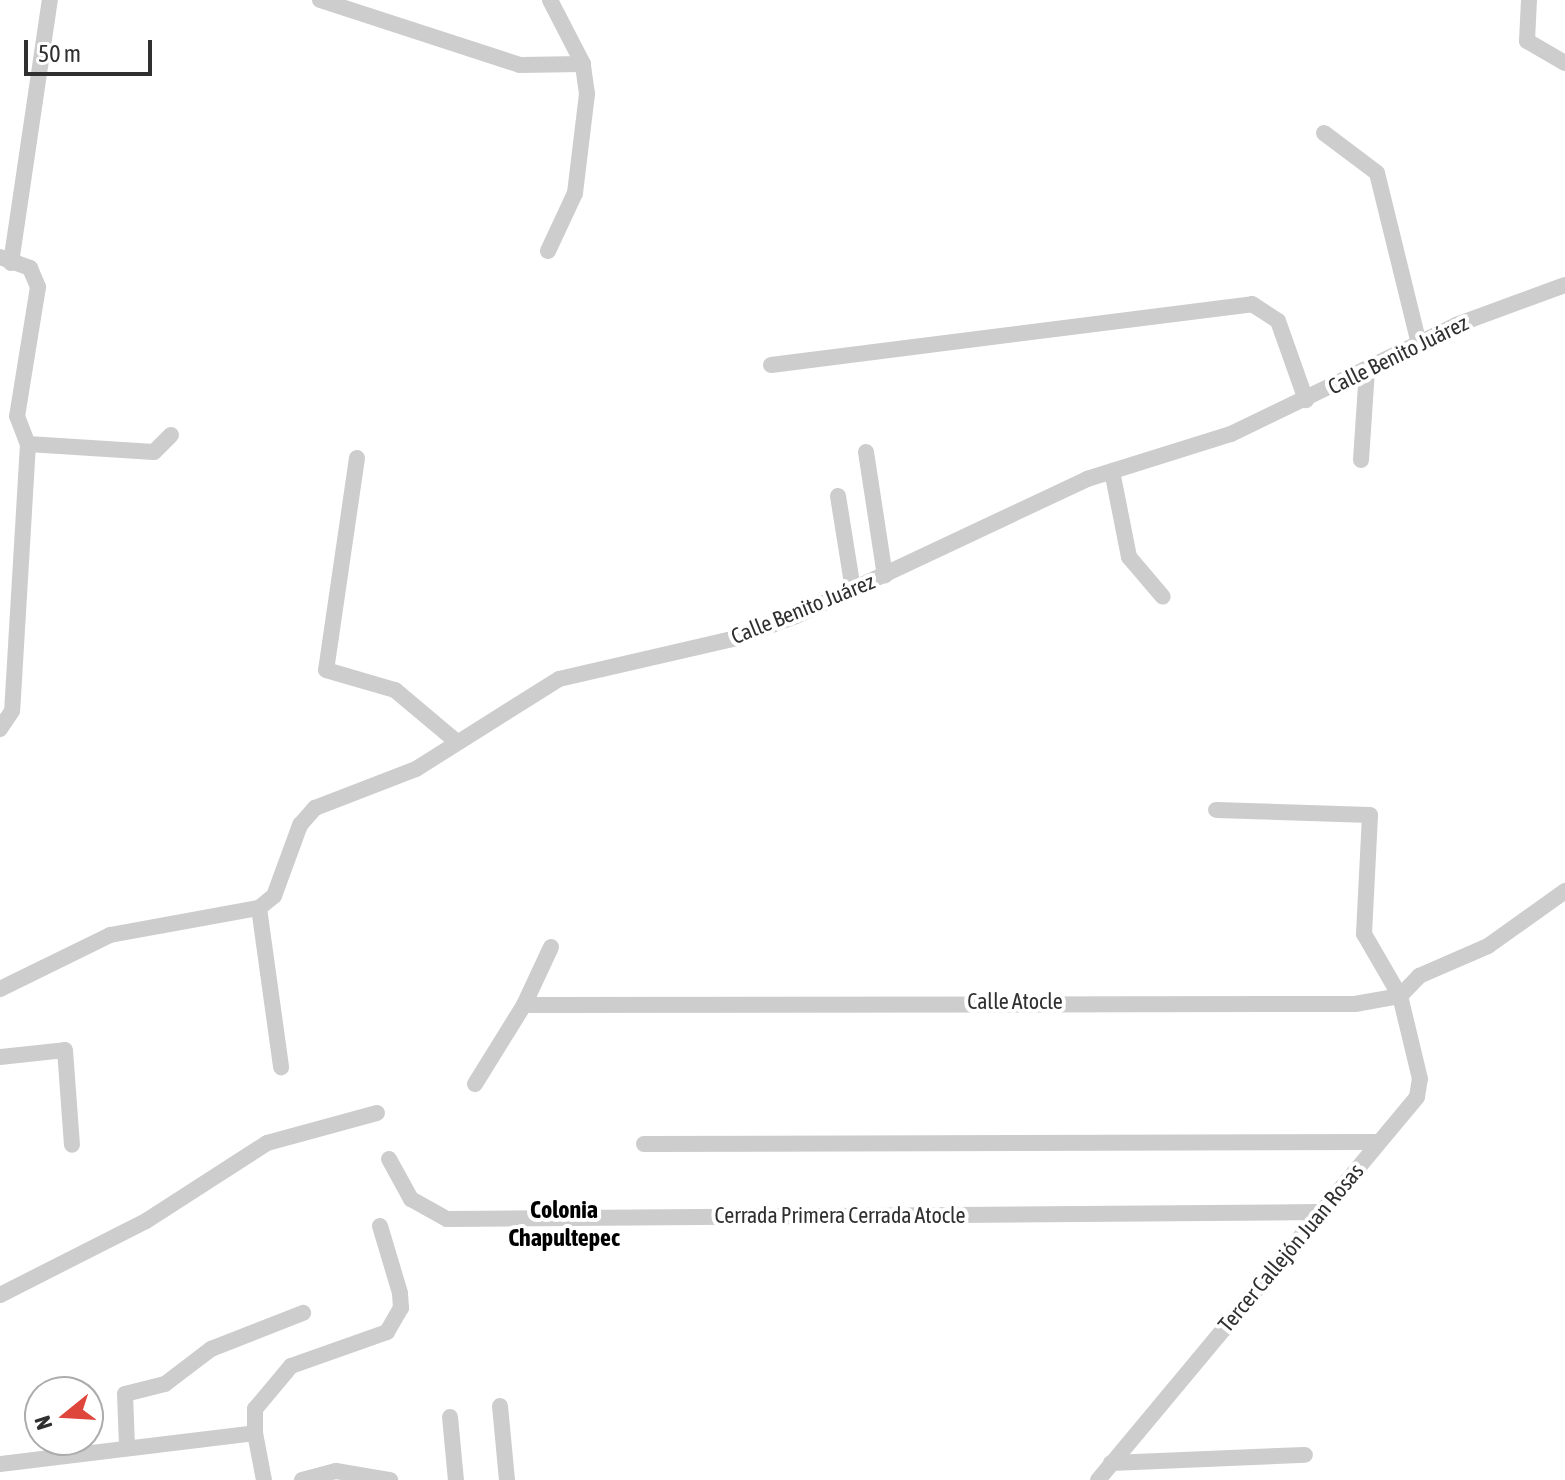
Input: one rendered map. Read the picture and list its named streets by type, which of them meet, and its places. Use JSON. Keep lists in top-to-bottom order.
{
  "streets": {
    "street": [
      "Calle Benito Juárez",
      "Calle Atocle",
      "Cerrada Primera Cerrada Atocle",
      "Tercer Callejón Juan Rosas"
    ]
  },
  "crossings": [
    ["Calle Atocle", "Tercer Callejón Juan Rosas"],
    ["Cerrada Primera Cerrada Atocle", "Tercer Callejón Juan Rosas"]
  ],
  "districts": ["Colonia Chapultepec"],
  "scale_bar": "50 m",
  "north": "left"
}
